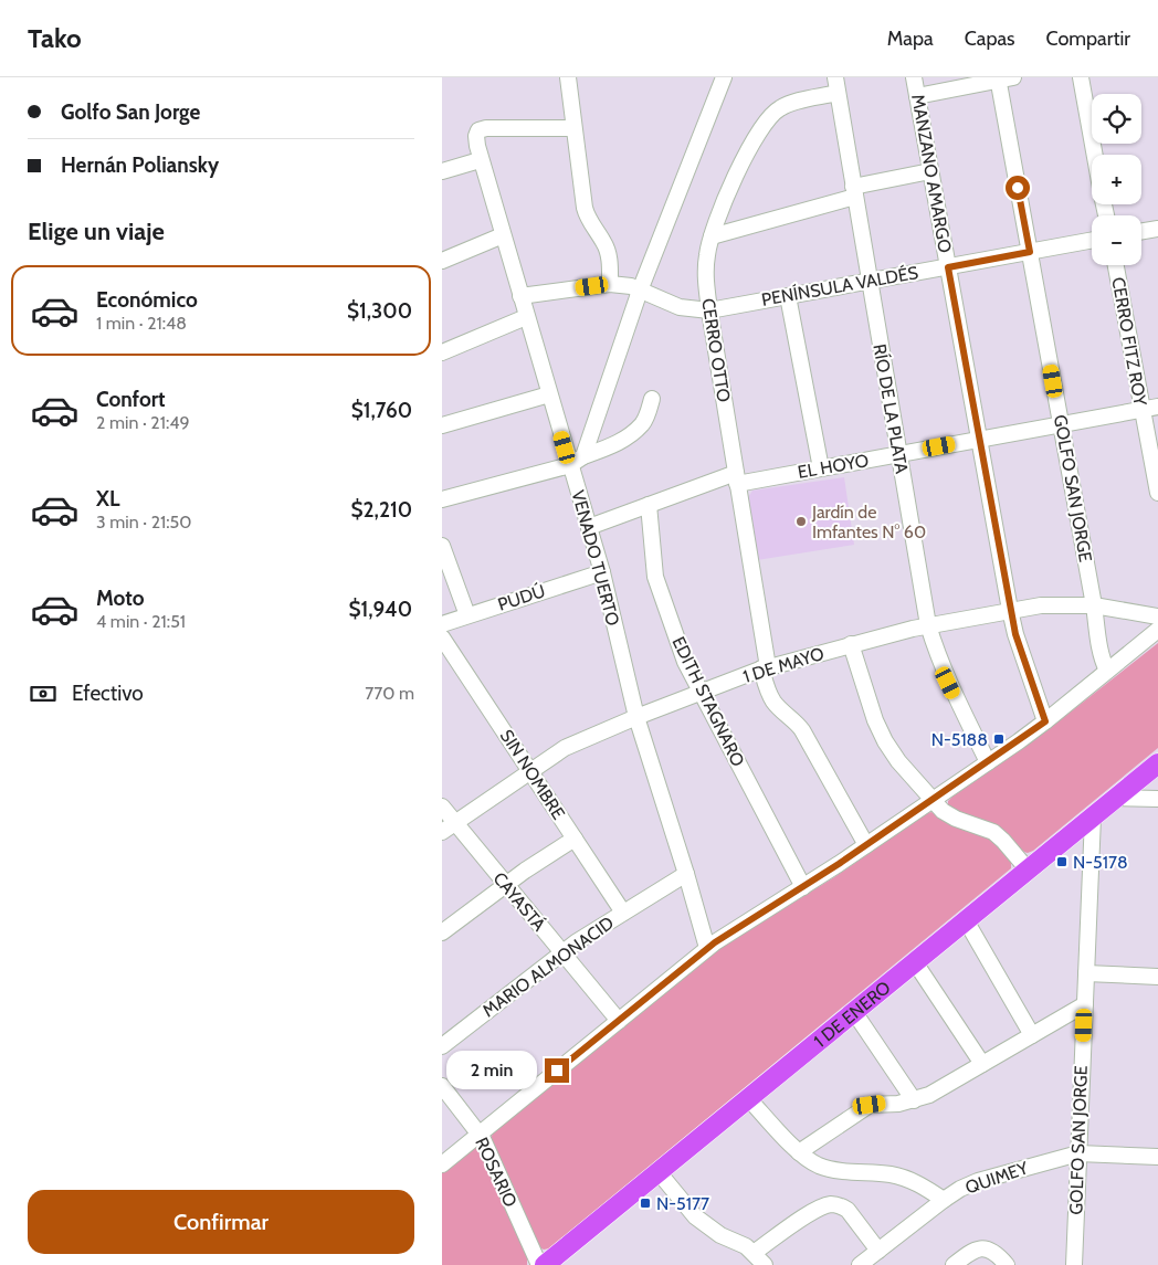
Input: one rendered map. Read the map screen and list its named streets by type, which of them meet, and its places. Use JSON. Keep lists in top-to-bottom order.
{
  "streets": {
    "main road": ["1 DE ENERO"],
    "street": [
      "MANZANO AMARGO",
      "PENÍNSULA VALDÉS",
      "CERRO FITZ ROY",
      "CERRO OTTO",
      "RÍO DE LA PLATA",
      "EL HOYO",
      "GOLFO SAN JORGE",
      "VENADO TUERTO",
      "PUDÚ",
      "1 DE MAYO",
      "EDITH STAGNARO",
      "SIN NOMBRE",
      "CAYASTÁ",
      "MARIO ALMONACID",
      "ROSARIO",
      "QUIMEY"
    ]
  },
  "crossings": [
    ["MANZANO AMARGO", "PENÍNSULA VALDÉS"],
    ["MANZANO AMARGO", "EL HOYO"],
    ["MANZANO AMARGO", "1 DE MAYO"],
    ["PENÍNSULA VALDÉS", "CERRO OTTO"],
    ["PENÍNSULA VALDÉS", "RÍO DE LA PLATA"],
    ["PENÍNSULA VALDÉS", "GOLFO SAN JORGE"],
    ["PENÍNSULA VALDÉS", "VENADO TUERTO"],
    ["CERRO FITZ ROY", "EL HOYO"],
    ["CERRO OTTO", "RÍO DE LA PLATA"],
    ["CERRO OTTO", "EL HOYO"],
    ["CERRO OTTO", "1 DE MAYO"],
    ["RÍO DE LA PLATA", "EL HOYO"],
    ["RÍO DE LA PLATA", "1 DE MAYO"],
    ["EL HOYO", "GOLFO SAN JORGE"],
    ["EL HOYO", "VENADO TUERTO"],
    ["EL HOYO", "EDITH STAGNARO"],
    ["GOLFO SAN JORGE", "1 DE MAYO"],
    ["GOLFO SAN JORGE", "1 DE ENERO"],
    ["GOLFO SAN JORGE", "QUIMEY"],
    ["VENADO TUERTO", "PUDÚ"],
    ["VENADO TUERTO", "1 DE MAYO"],
    ["VENADO TUERTO", "MARIO ALMONACID"],
    ["1 DE MAYO", "EDITH STAGNARO"],
    ["1 DE MAYO", "SIN NOMBRE"],
    ["1 DE MAYO", "CAYASTÁ"],
    ["SIN NOMBRE", "MARIO ALMONACID"],
    ["CAYASTÁ", "MARIO ALMONACID"]
  ],
  "places": {
    "other": ["Jardín de Imfantes N° 60"],
    "transit": ["N-5188", "N-5178", "N-5177"]
  },
  "page": {
    "header": "Tako",
    "nav": ["Mapa", "Capas", "Compartir"],
    "banner": ["Golfo San Jorge", "Hernán Poliansky"],
    "map_buttons": ["+", "−"],
    "heading": "Elige un viaje",
    "list": [
      {
        "name": "Económico",
        "note": "1 min · 21:48",
        "value": "$1,300"
      },
      {
        "name": "Confort",
        "note": "2 min · 21:49",
        "value": "$1,760"
      },
      {
        "name": "XL",
        "note": "3 min · 21:50",
        "value": "$2,210"
      },
      {
        "name": "Moto",
        "note": "4 min · 21:51",
        "value": "$1,940"
      }
    ],
    "pay": ["Efectivo", "770 m"],
    "bubble": "2 min",
    "buttons": "Confirmar"
  }
}
